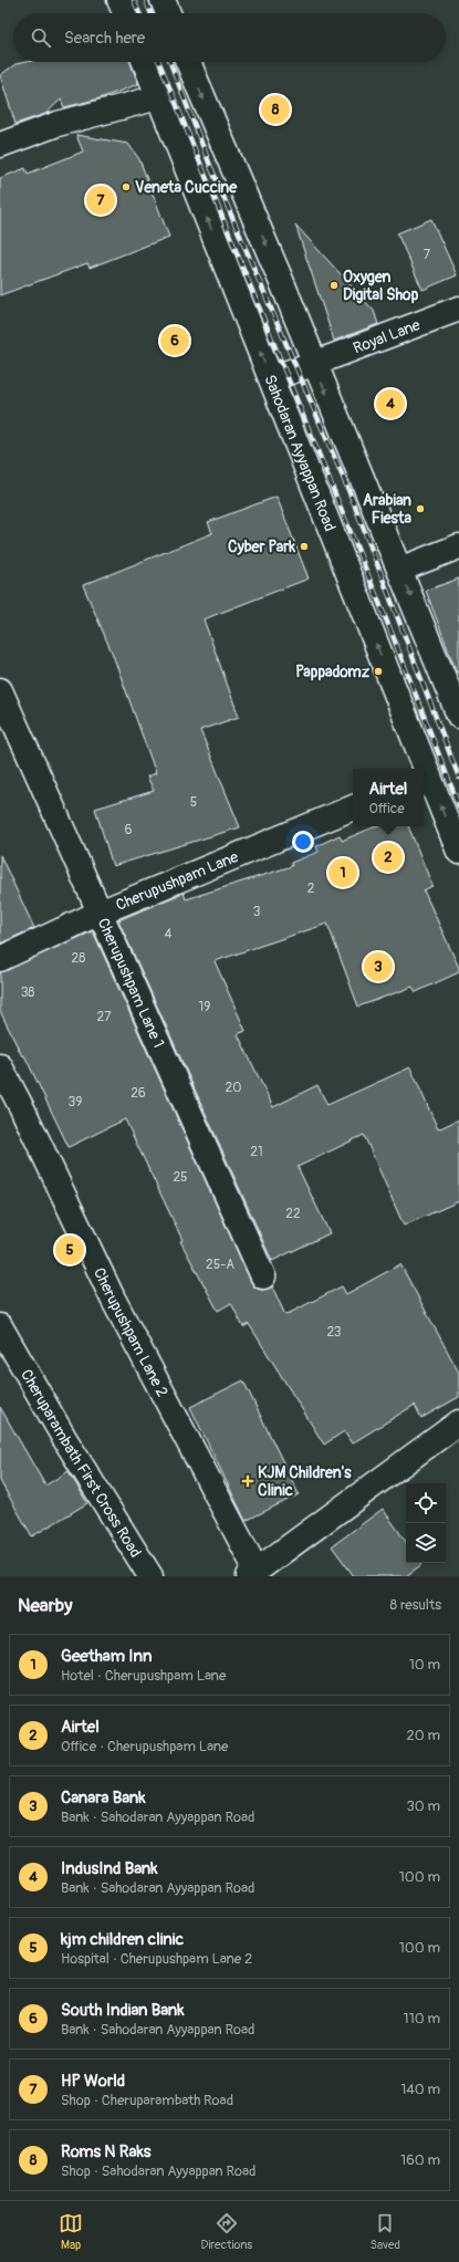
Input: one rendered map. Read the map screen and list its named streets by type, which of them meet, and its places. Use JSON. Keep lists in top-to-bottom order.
{
  "streets": {
    "street": [
      "Royal Lane",
      "Sahodaran Ayyappan Road",
      "Cherupushpam Lane",
      "Cherupushpam Lane 1",
      "Cherupushpam Lane 2",
      "Cheruparambath First Cross Road"
    ]
  },
  "crossings": [
    ["Royal Lane", "Sahodaran Ayyappan Road"],
    ["Cherupushpam Lane", "Cherupushpam Lane 1"]
  ],
  "places": {
    "other": [
      "Veneta Cuccine",
      "Oxygen Digital Shop",
      "Arabian Fiesta",
      "Cyber Park",
      "Pappadomz"
    ],
    "health": ["KJM Children's Clinic"]
  },
  "house_numbers": [
    "7",
    "5",
    "6",
    "2",
    "3",
    "4",
    "28",
    "38",
    "19",
    "27",
    "20",
    "26",
    "39",
    "21",
    "25",
    "22",
    "25-A",
    "23"
  ],
  "page": {
    "search": "Search here",
    "pins": [
      "8",
      "7",
      "6",
      "4",
      "2",
      "1",
      "3",
      "5"
    ],
    "popup": ["Airtel", "Office"],
    "heading": ["Nearby", "8 results"],
    "list": [
      {
        "mark": "1",
        "name": "Geetham Inn",
        "note": "Hotel · Cherupushpam Lane",
        "value": "10 m"
      },
      {
        "mark": "2",
        "name": "Airtel",
        "note": "Office · Cherupushpam Lane",
        "value": "20 m"
      },
      {
        "mark": "3",
        "name": "Canara Bank",
        "note": "Bank · Sahodaran Ayyappan Road",
        "value": "30 m"
      },
      {
        "mark": "4",
        "name": "IndusInd Bank",
        "note": "Bank · Sahodaran Ayyappan Road",
        "value": "100 m"
      },
      {
        "mark": "5",
        "name": "kjm children clinic",
        "note": "Hospital · Cherupushpam Lane 2",
        "value": "100 m"
      },
      {
        "mark": "6",
        "name": "South Indian Bank",
        "note": "Bank · Sahodaran Ayyappan Road",
        "value": "110 m"
      },
      {
        "mark": "7",
        "name": "HP World",
        "note": "Shop · Cheruparambath Road",
        "value": "140 m"
      },
      {
        "mark": "8",
        "name": "Roms N Raks",
        "note": "Shop · Sahodaran Ayyappan Road",
        "value": "160 m"
      }
    ],
    "nav": ["Map", "Directions", "Saved"]
  }
}
